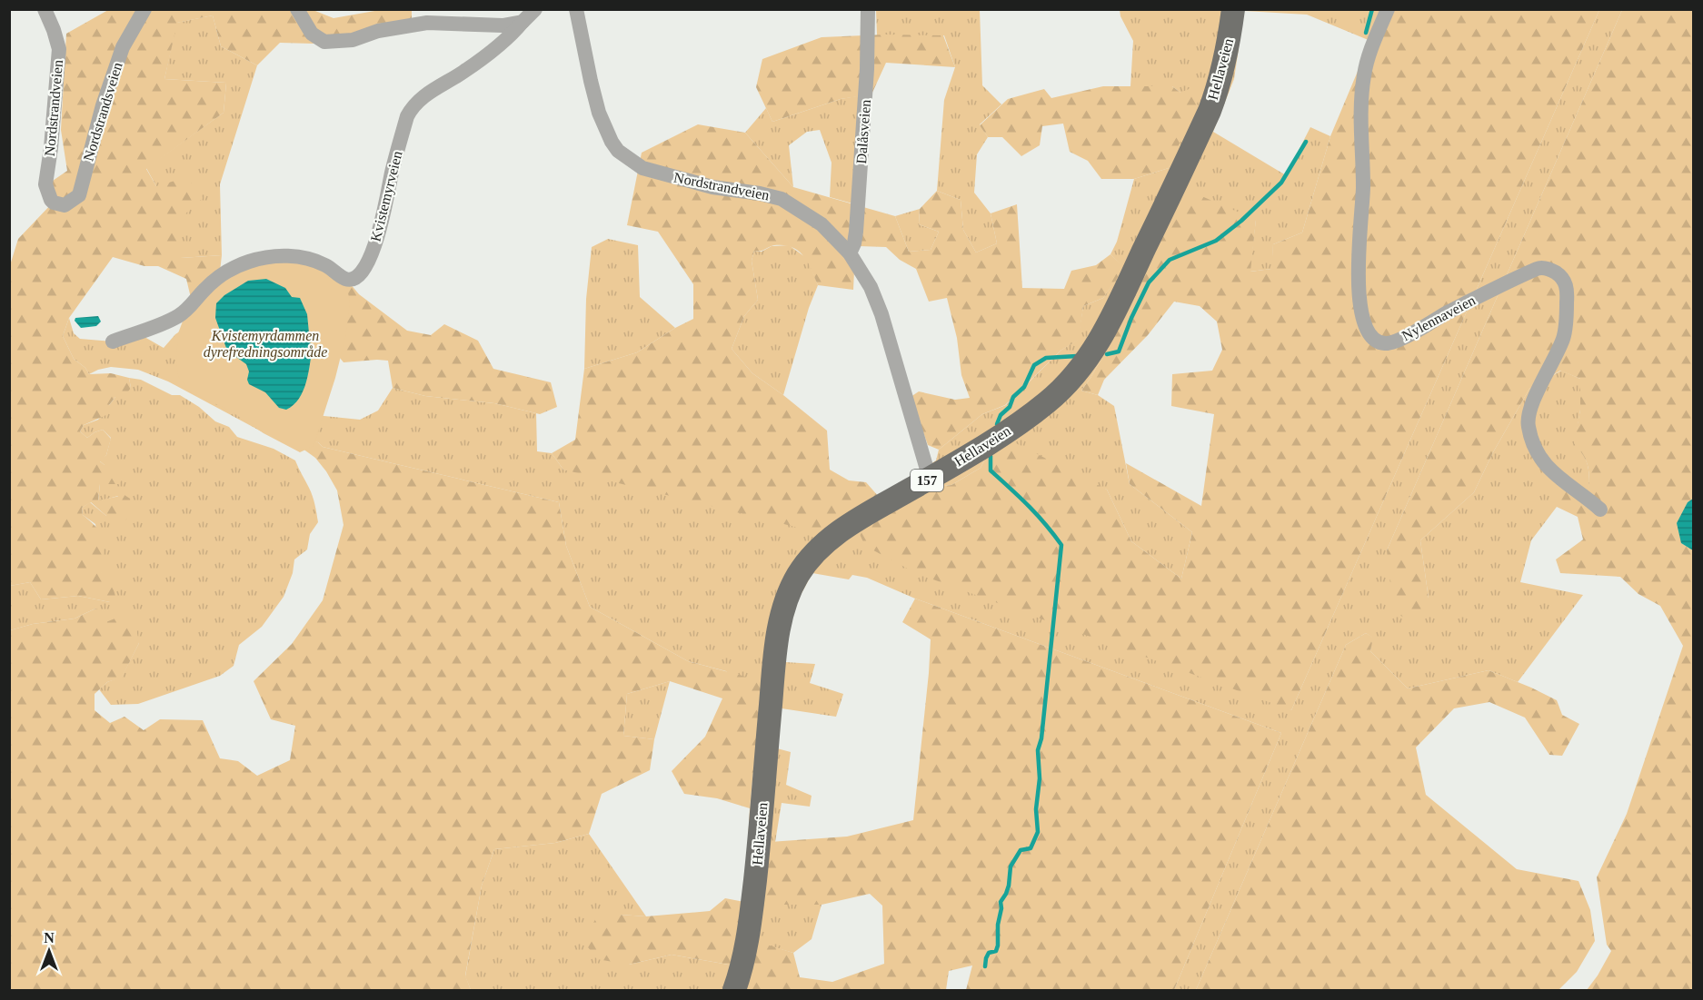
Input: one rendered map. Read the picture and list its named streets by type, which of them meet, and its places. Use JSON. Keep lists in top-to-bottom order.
{
  "streets": {
    "main road": ["Hellaveien", "157"],
    "street": [
      "Nordstrandveien",
      "Nordstrandsveien",
      "Dalåsveien",
      "Kvistemyrveien",
      "Nylennaveien"
    ]
  },
  "crossings": [
    ["Hellaveien", "Nordstrandveien"],
    ["Nordstrandveien", "Nordstrandsveien"],
    ["Nordstrandveien", "Dalåsveien"]
  ],
  "parks": ["Kvistemyrdammen dyrefredningsområde"],
  "north": "top"
}
